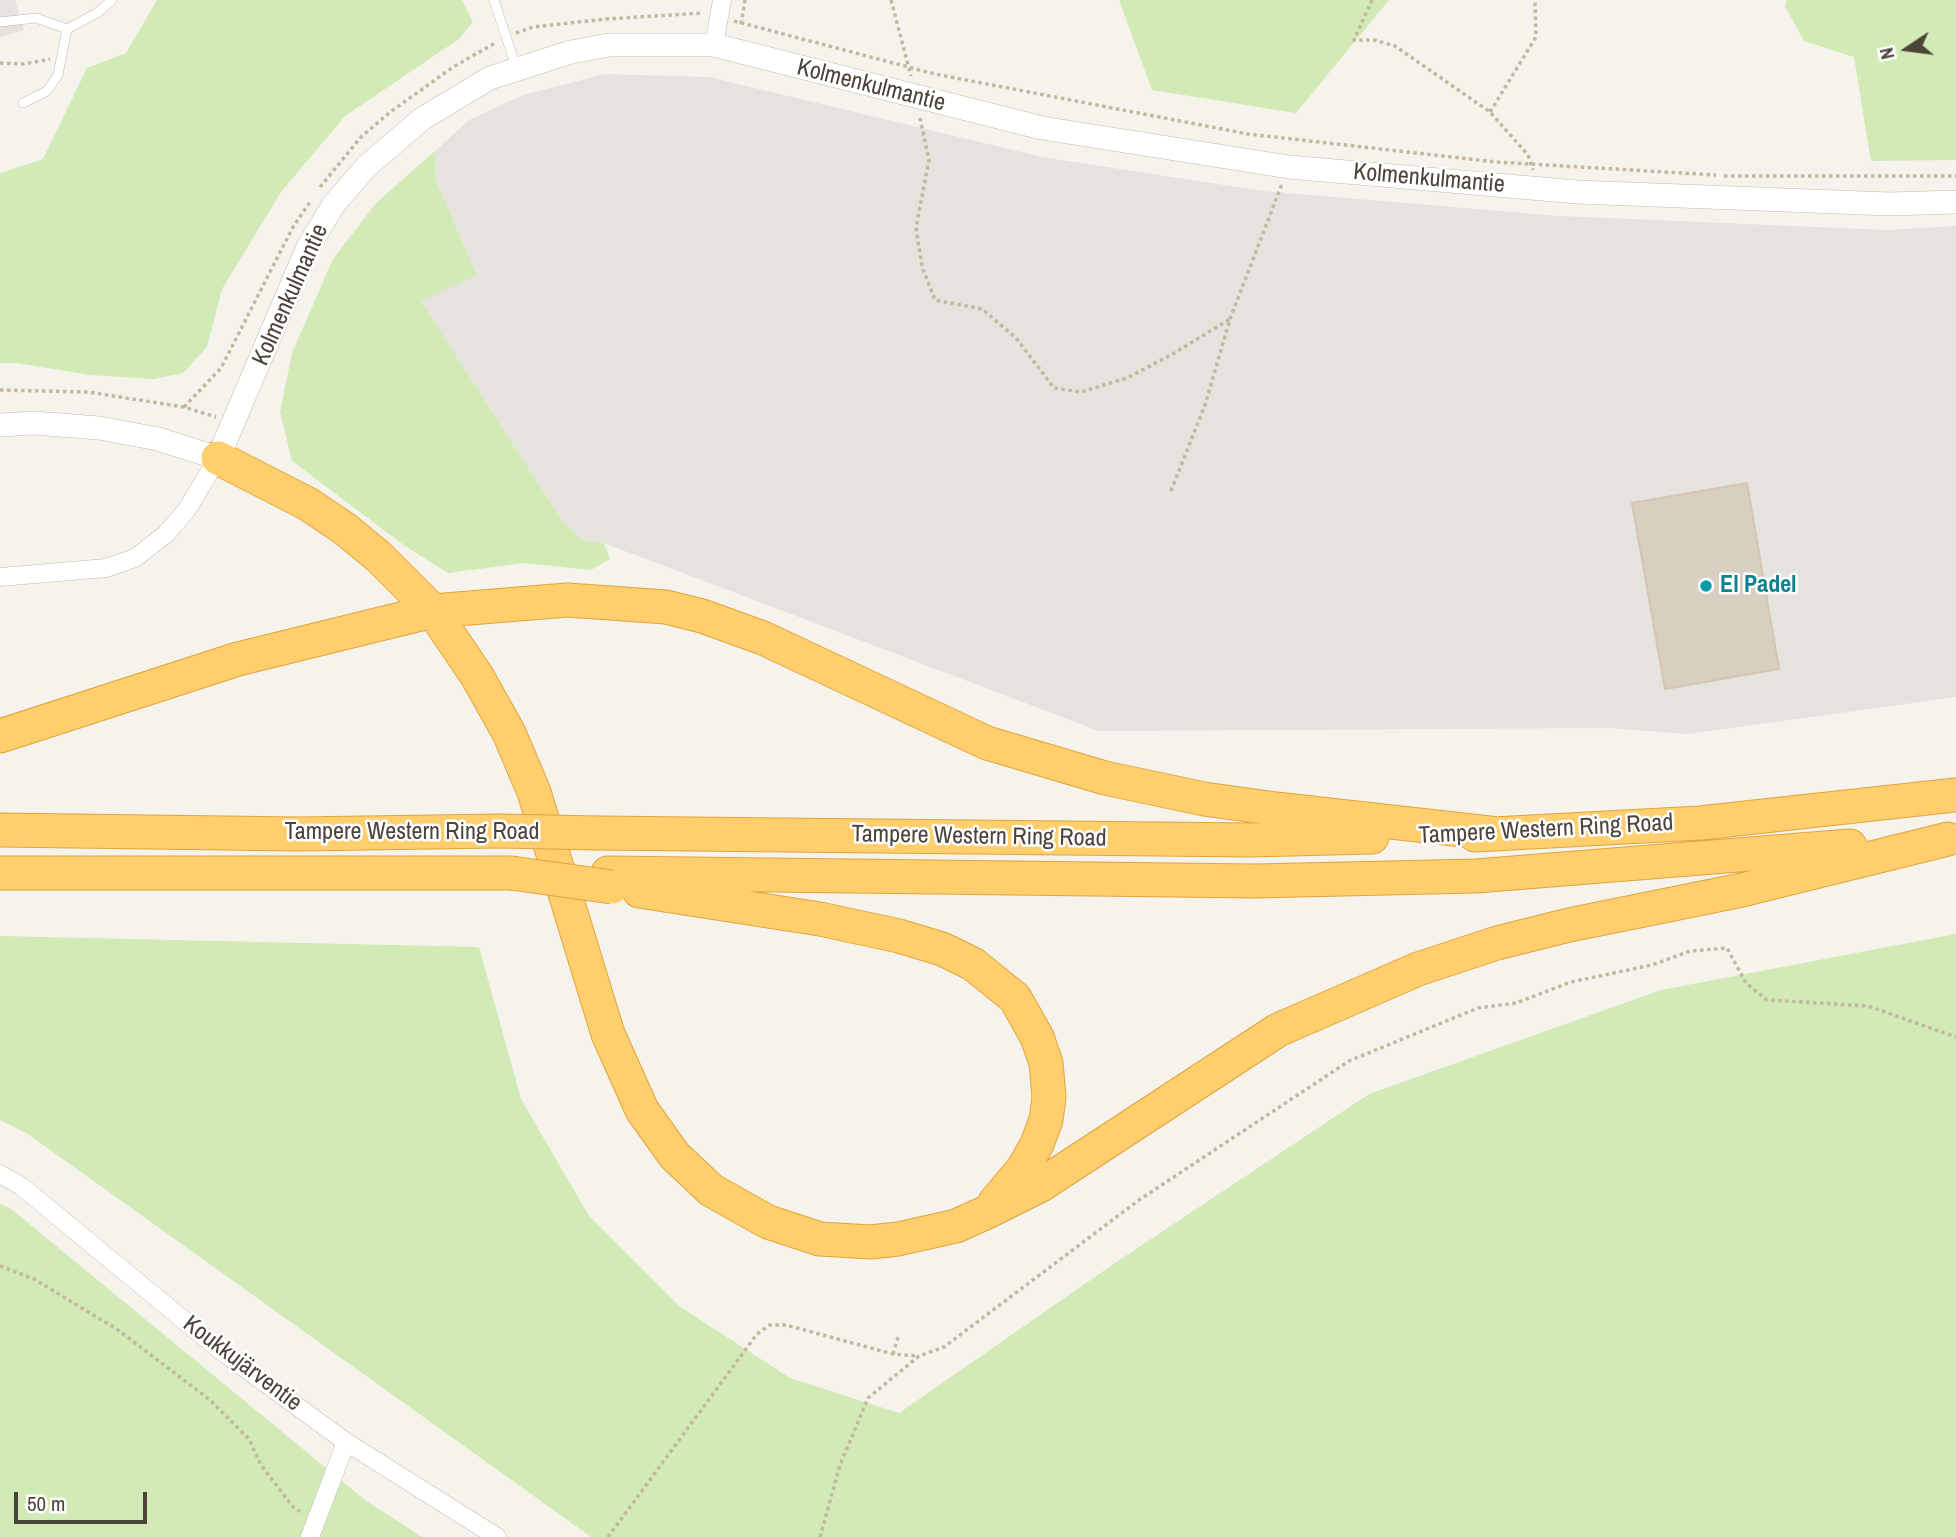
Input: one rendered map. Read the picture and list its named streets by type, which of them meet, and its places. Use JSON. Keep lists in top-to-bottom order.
{
  "streets": {
    "highway": ["Tampere Western Ring Road"],
    "street": ["Kolmenkulmantie", "Koukkujärventie"]
  },
  "places": ["El Padel"],
  "scale_bar": "50 m",
  "north": "left"
}
